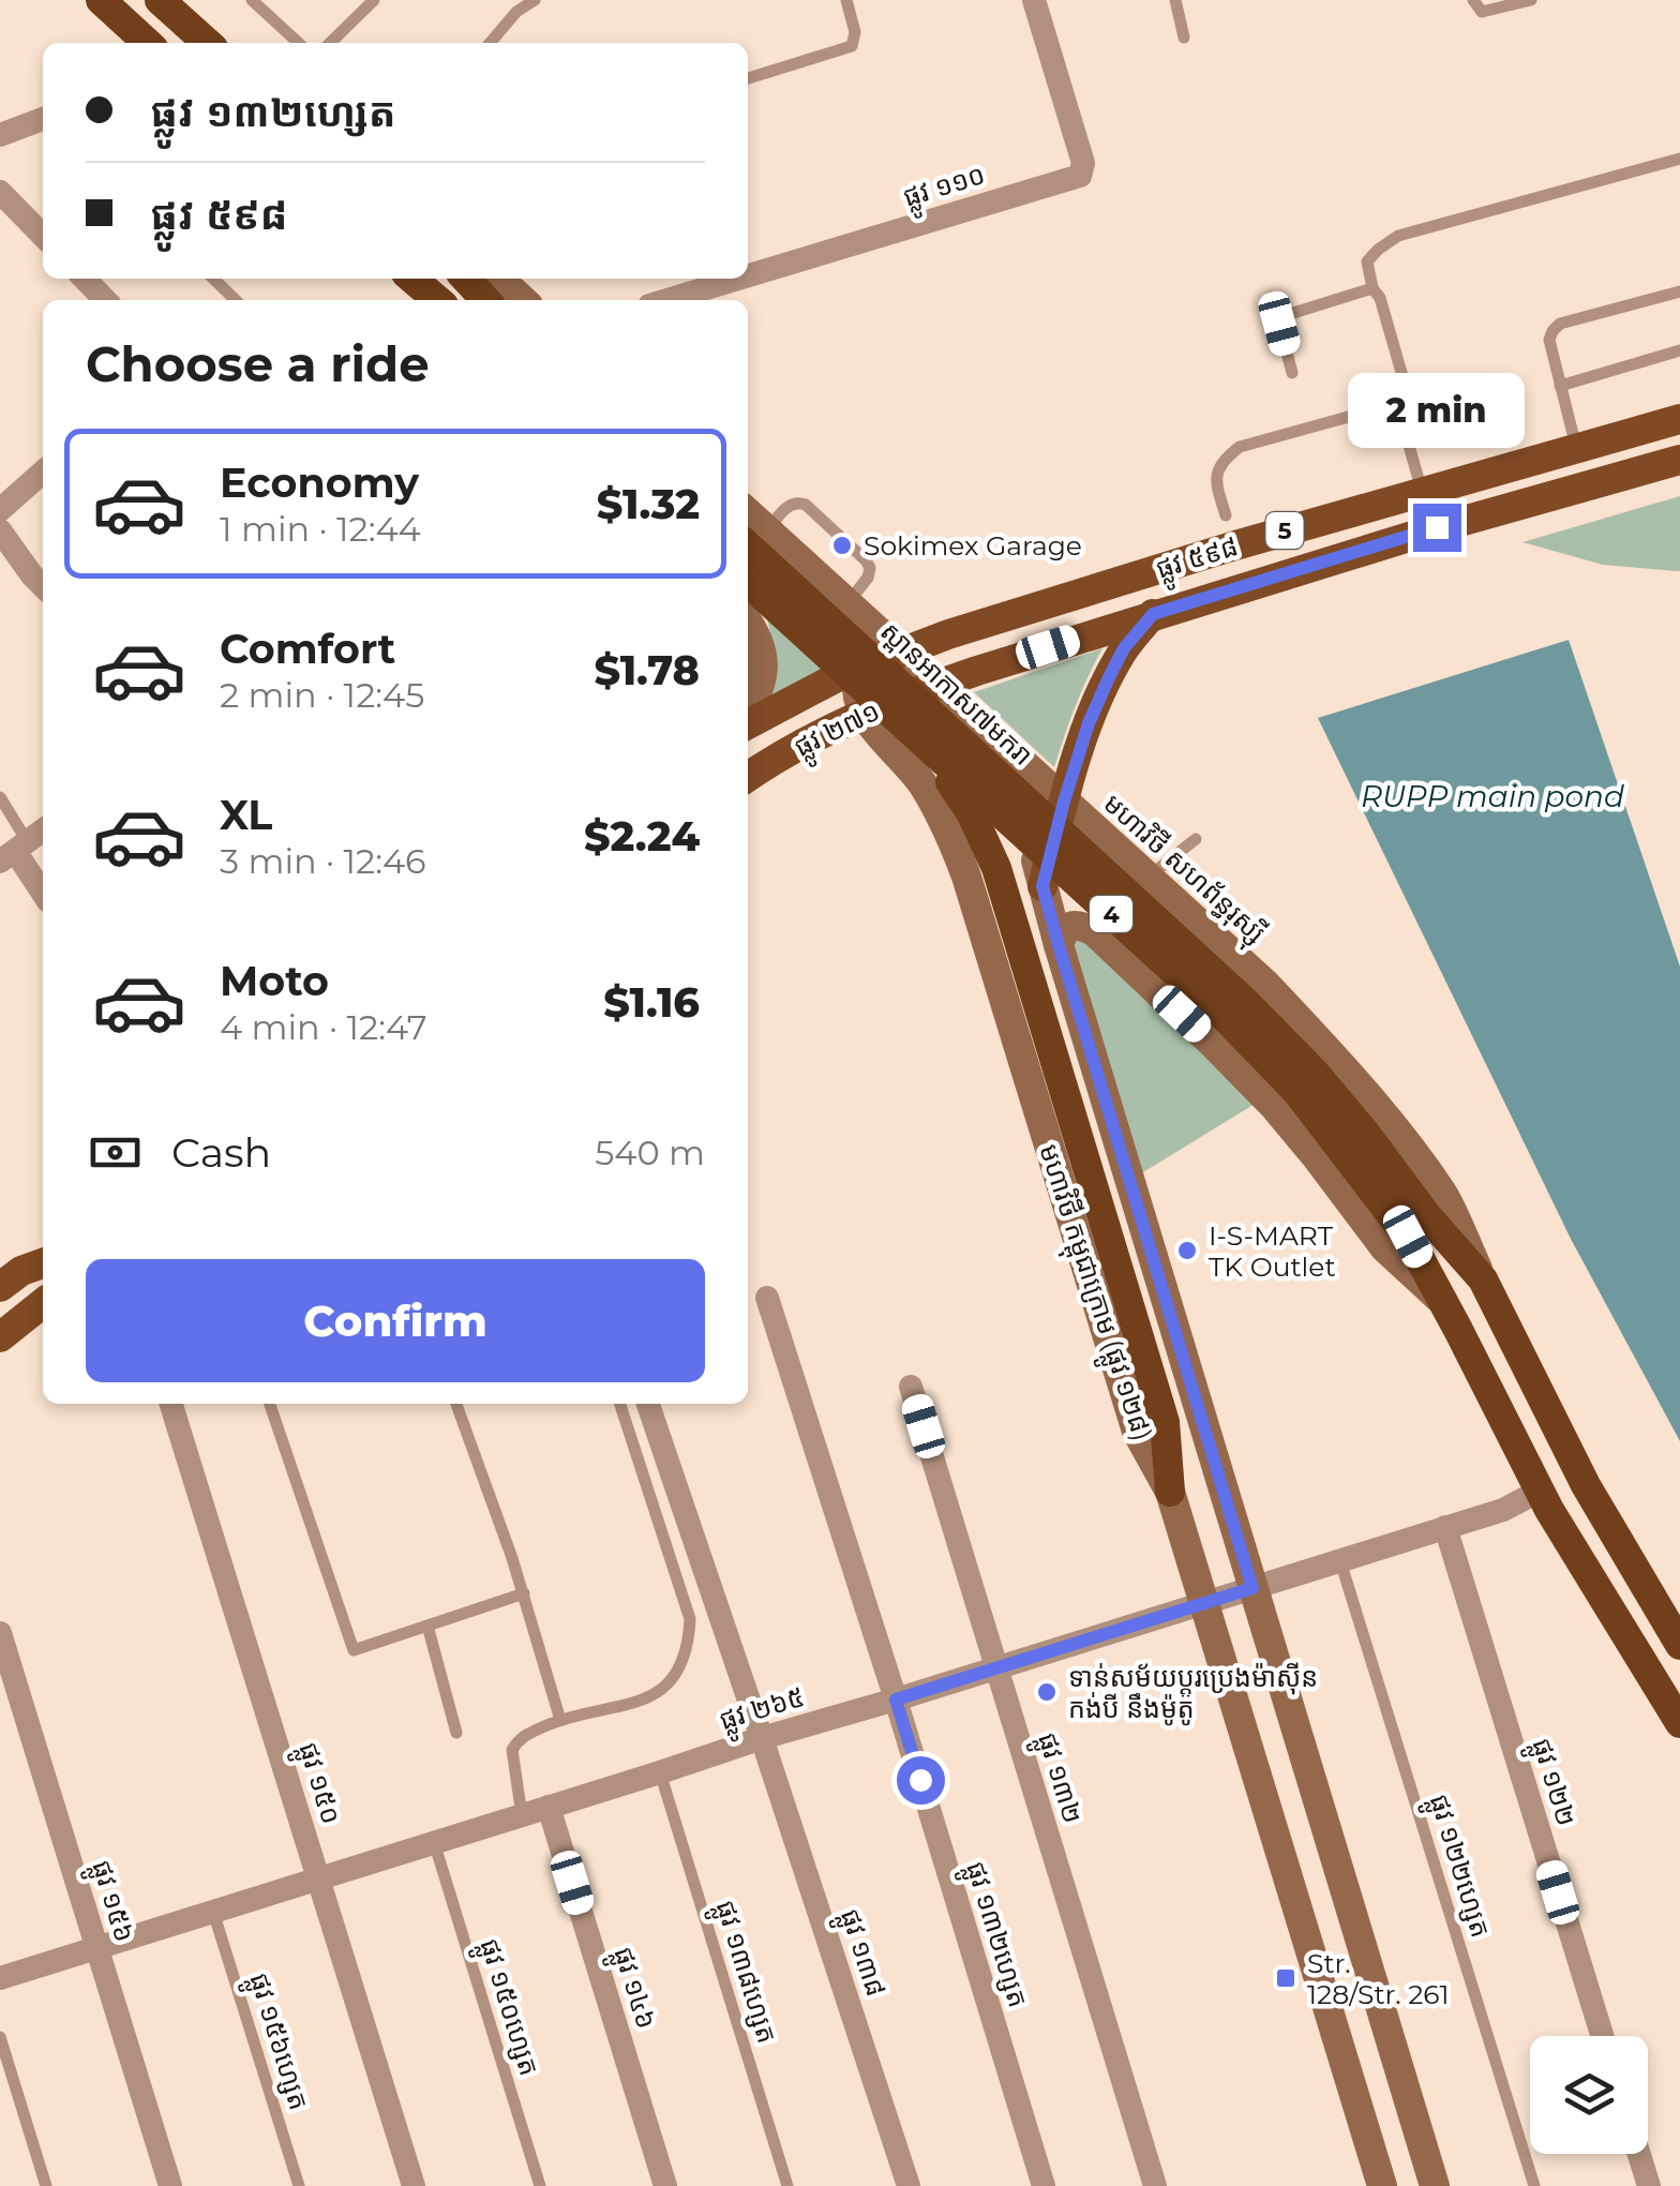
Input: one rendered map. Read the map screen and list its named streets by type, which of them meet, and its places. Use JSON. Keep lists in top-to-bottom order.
{
  "streets": {
    "highway": ["ស្ពានអាកាស៧មករា", "មហាវិថី សហព័ន្ធរុស្ស៊ី", "4"],
    "main road": [
      "5",
      "ផ្លូវ ៥៩៨",
      "ផ្លូវ ២៧១",
      "មហាវិថី កម្ពុជាក្រោម (ផ្លូវ ១២៨)"
    ],
    "street": [
      "ផ្លូវ ១១០",
      "ផ្លូវ ២៦៥",
      "ផ្លូវ ១៣២",
      "ផ្លូវ ១២២",
      "ផ្លូវ ១៥០",
      "ផ្លូវ ១៥៦",
      "ផ្លូវ ១៣២ហ្សេត",
      "ផ្លូវ ១៣៨",
      "ផ្លូវ ១៤៦"
    ],
    "lane": [
      "ផ្លូវ ១២២ហ្សេត",
      "ផ្លូវ ១៣៨ហ្សេត",
      "ផ្លូវ ១៥០ហ្សេត",
      "ផ្លូវ ១៥៦ហ្សេត"
    ]
  },
  "crossings": [
    ["ផ្លូវ ៥៩៨", "ផ្លូវ ២៧១"],
    ["ផ្លូវ ៥៩៨", "មហាវិថី សហព័ន្ធរុស្ស៊ី"],
    ["ស្ពានអាកាស៧មករា", "មហាវិថី សហព័ន្ធរុស្ស៊ី"],
    ["ស្ពានអាកាស៧មករា", "4"],
    ["ផ្លូវ ២៧១", "មហាវិថី សហព័ន្ធរុស្ស៊ី"],
    ["ផ្លូវ ២៧១", "មហាវិថី កម្ពុជាក្រោម (ផ្លូវ ១២៨)"],
    ["មហាវិថី សហព័ន្ធរុស្ស៊ី", "4"],
    ["4", "ផ្លូវ ២៦៥"],
    ["មហាវិថី កម្ពុជាក្រោម (ផ្លូវ ១២៨)", "ផ្លូវ ២៦៥"],
    ["ផ្លូវ ២៦៥", "ផ្លូវ ១៣២"],
    ["ផ្លូវ ២៦៥", "ផ្លូវ ១២២"],
    ["ផ្លូវ ២៦៥", "ផ្លូវ ១៥០"],
    ["ផ្លូវ ២៦៥", "ផ្លូវ ១២២ហ្សេត"],
    ["ផ្លូវ ២៦៥", "ផ្លូវ ១៥៦"],
    ["ផ្លូវ ២៦៥", "ផ្លូវ ១៣២ហ្សេត"],
    ["ផ្លូវ ២៦៥", "ផ្លូវ ១៣៨"],
    ["ផ្លូវ ២៦៥", "ផ្លូវ ១៣៨ហ្សេត"],
    ["ផ្លូវ ២៦៥", "ផ្លូវ ១៤៦"],
    ["ផ្លូវ ២៦៥", "ផ្លូវ ១៥០ហ្សេត"],
    ["ផ្លូវ ២៦៥", "ផ្លូវ ១៥៦ហ្សេត"]
  ],
  "water": ["RUPP main pond"],
  "places": {
    "other": ["Sokimex Garage", "I-S-MART TK Outlet", "ទាន់សម័យប្តូរប្រេងម៉ាសុីន កង់បី នឹងម៉ូតូ"],
    "transit": ["Str. 128/Str. 261"]
  },
  "page": {
    "banner": ["ផ្លូវ ១៣២ហ្សេត", "ផ្លូវ ៥៩៨"],
    "heading": "Choose a ride",
    "bubble": "2 min",
    "list": [
      {
        "name": "Economy",
        "note": "1 min · 12:44",
        "value": "$1.32"
      },
      {
        "name": "Comfort",
        "note": "2 min · 12:45",
        "value": "$1.78"
      },
      {
        "name": "XL",
        "note": "3 min · 12:46",
        "value": "$2.24"
      },
      {
        "name": "Moto",
        "note": "4 min · 12:47",
        "value": "$1.16"
      }
    ],
    "pay": ["Cash", "540 m"],
    "buttons": "Confirm"
  }
}
